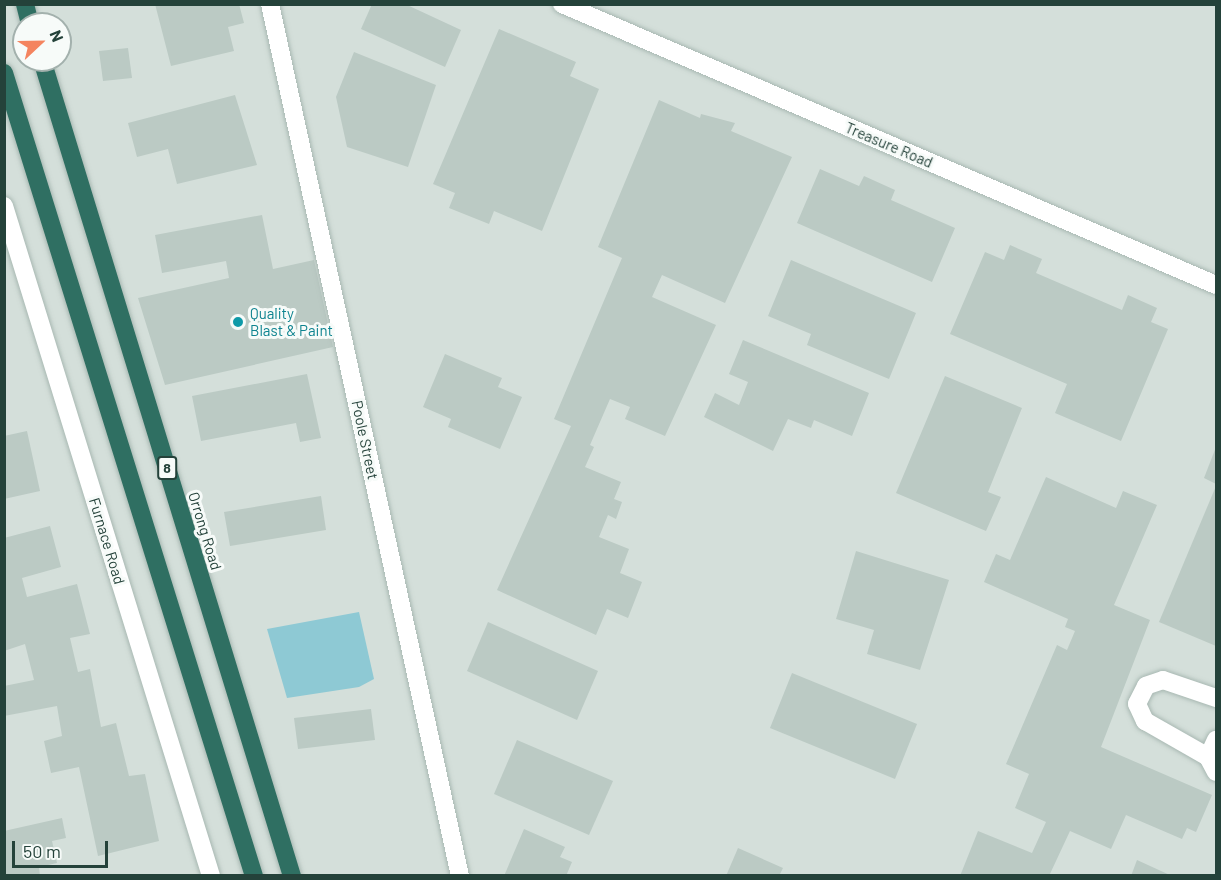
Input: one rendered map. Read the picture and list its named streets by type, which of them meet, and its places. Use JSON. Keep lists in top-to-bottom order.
{
  "streets": {
    "highway": ["8", "Orrong Road"],
    "street": ["Treasure Road", "Poole Street", "Furnace Road"]
  },
  "places": ["Quality Blast & Paint"],
  "scale_bar": "50 m",
  "north": "right"
}
